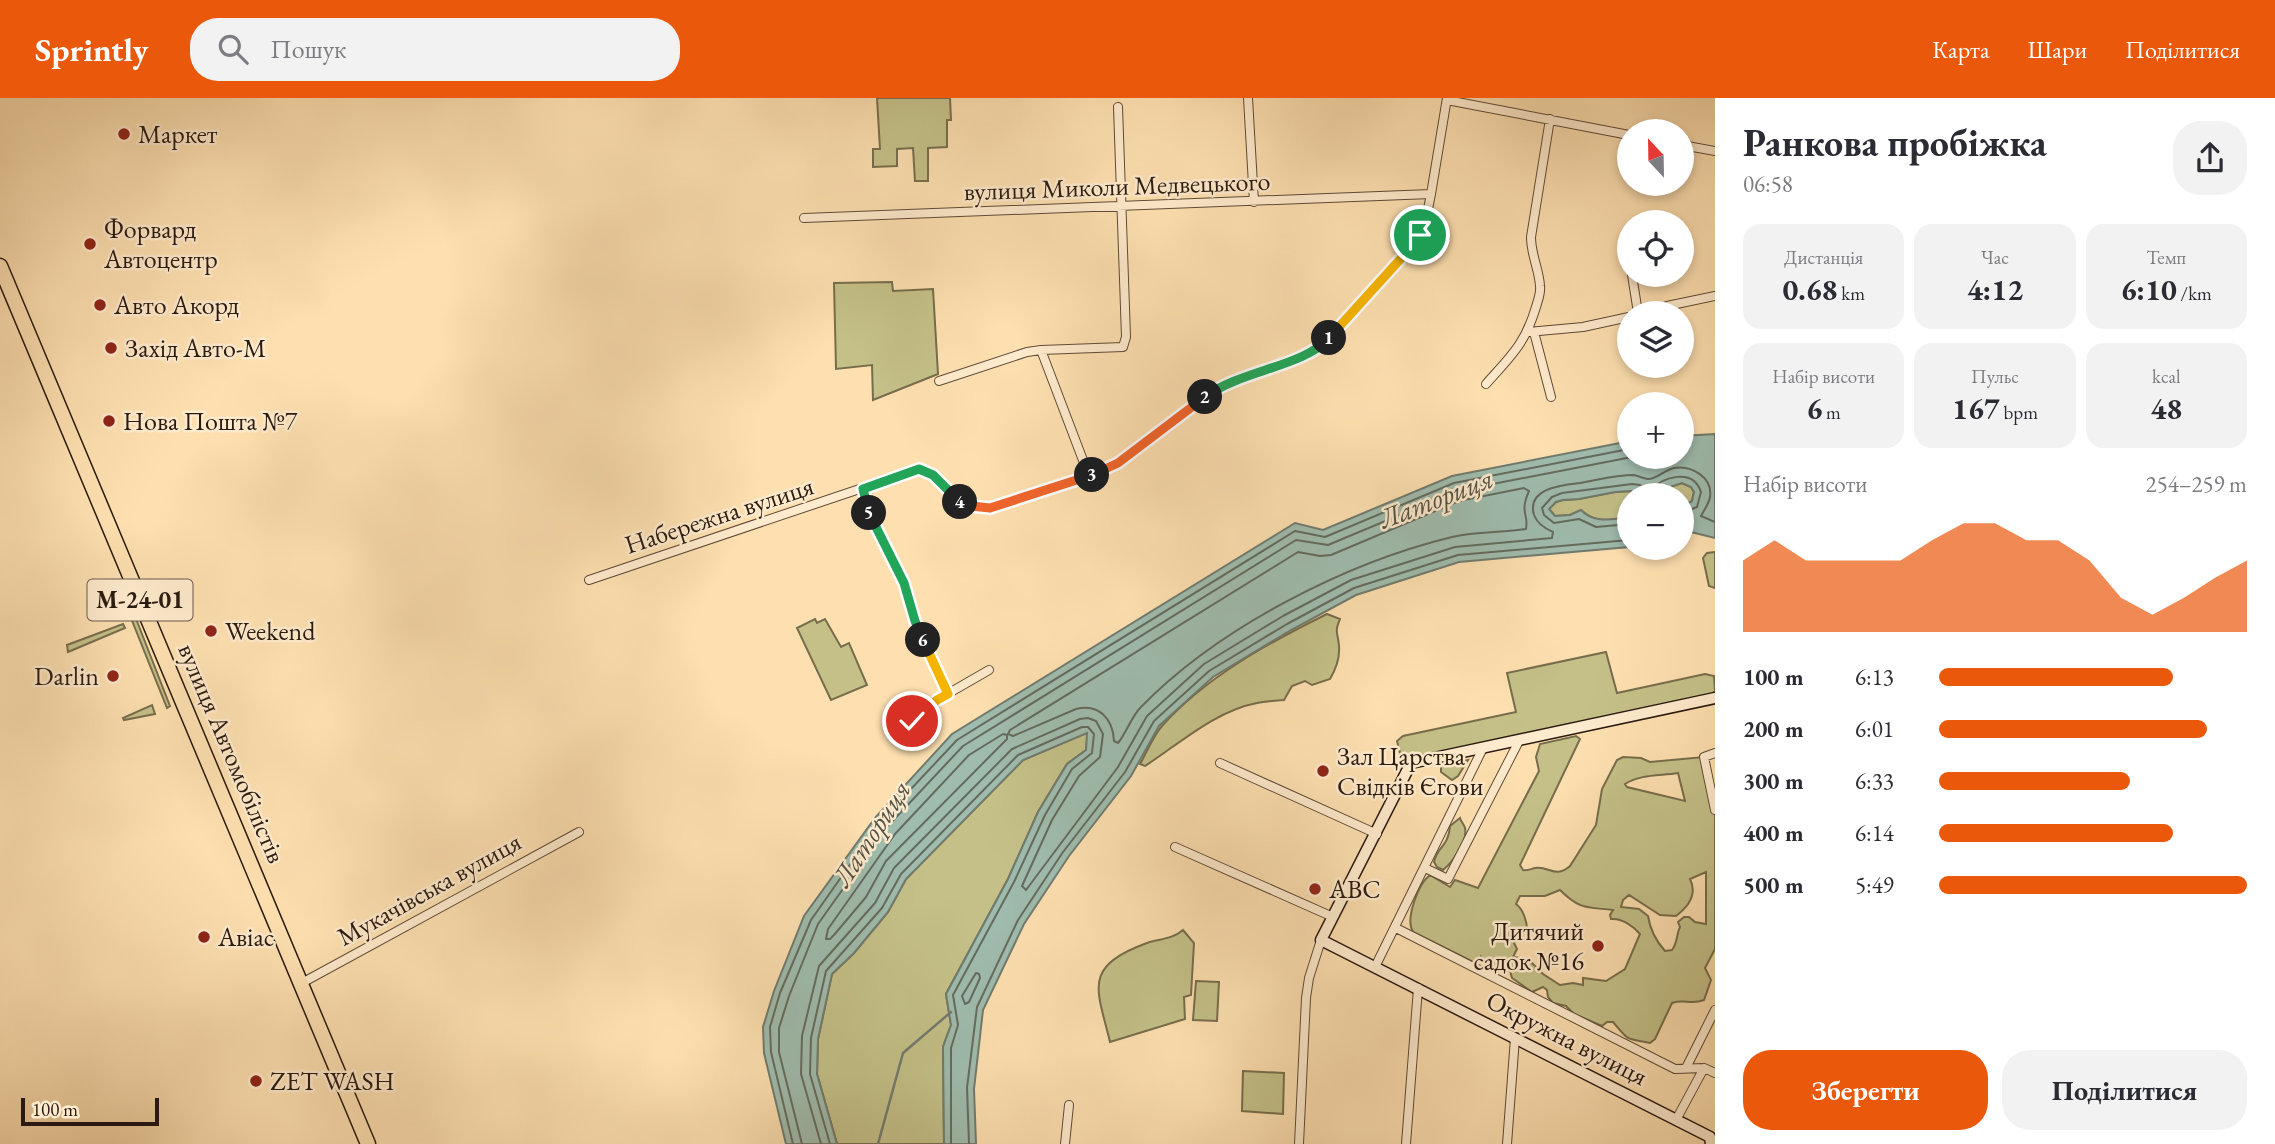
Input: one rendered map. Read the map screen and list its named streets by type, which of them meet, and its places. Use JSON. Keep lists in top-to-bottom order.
{
  "streets": {
    "highway": ["М-24-01", "вулиця Автомобілістів"],
    "street": [
      "вулиця Миколи Медвецького",
      "Набережна вулиця",
      "Мукачівська вулиця",
      "Окружна вулиця"
    ]
  },
  "crossings": [
    ["вулиця Миколи Медвецького", "Набережна вулиця"],
    ["вулиця Автомобілістів", "Мукачівська вулиця"]
  ],
  "water": ["Латориця"],
  "places": [
    "Маркет",
    "Форвард Автоцентр",
    "Авто Акорд",
    "Захід Авто-М",
    "Нова Пошта №7",
    "Weekend",
    "Darlin",
    "Зал Царства Свідків Єгови",
    "ABC",
    "Авіас",
    "Дитячий садок №16",
    "ZET WASH"
  ],
  "scale_bar": "100 m",
  "north": "top",
  "page": {
    "header": "Sprintly",
    "search": "Пошук",
    "nav": ["Карта", "Шари", "Поділитися"],
    "heading": ["Ранкова пробіжка", "06:58"],
    "map_buttons": ["+", "−"],
    "stats": [
      ["Дистанція", "0.68 km"],
      ["Час", "4:12"],
      ["Темп", "6:10 /km"],
      ["Набір висоти", "6 m"],
      ["Пульс", "167 bpm"],
      ["kcal", "48"]
    ],
    "pins": [
      "1",
      "2",
      "3",
      "4",
      "5",
      "6"
    ],
    "chart": ["Набір висоти", "254–259 m"],
    "list": [
      {
        "name": "100 m",
        "note": "6:13"
      },
      {
        "name": "200 m",
        "note": "6:01"
      },
      {
        "name": "300 m",
        "note": "6:33"
      },
      {
        "name": "400 m",
        "note": "6:14"
      },
      {
        "name": "500 m",
        "note": "5:49"
      }
    ],
    "buttons": ["Зберегти", "Поділитися"],
    "scale": "100 m"
  }
}
